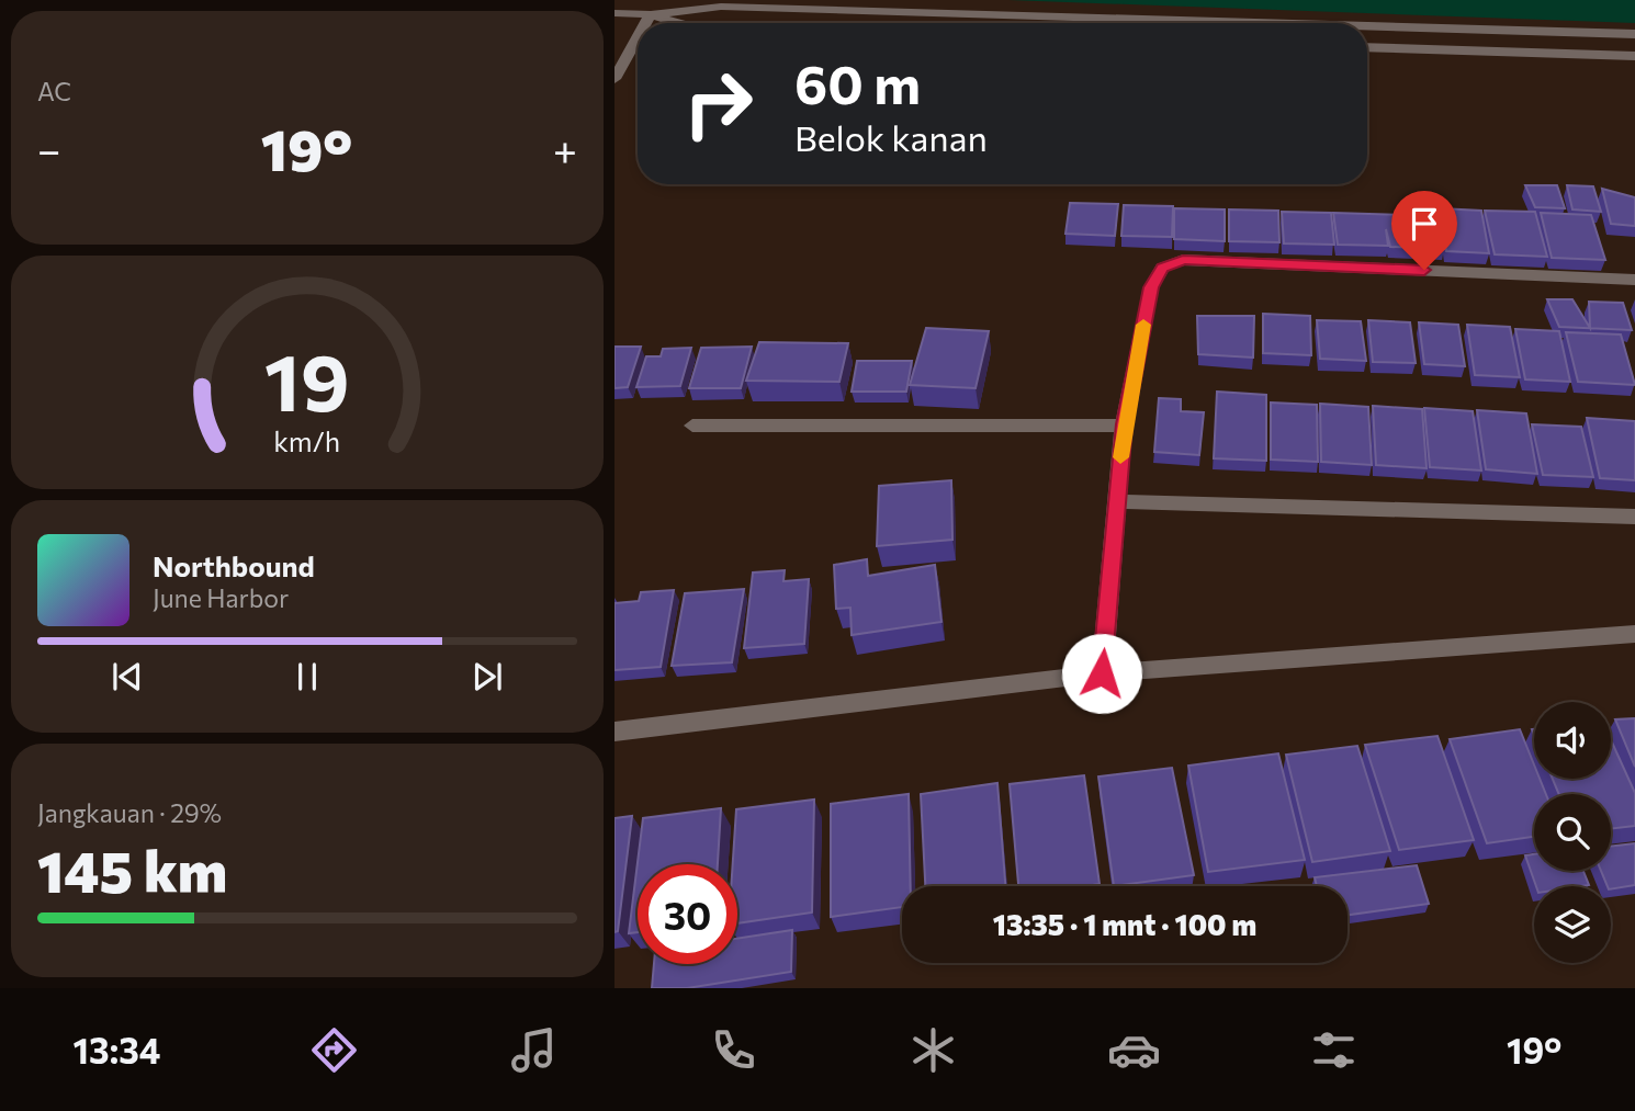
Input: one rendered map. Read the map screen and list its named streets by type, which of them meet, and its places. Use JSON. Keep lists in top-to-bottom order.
{
  "page": {
    "tile": [
      "AC",
      ["Jangkauan · 29%", "145 km"]
    ],
    "turn": ["60 m", "Belok kanan"],
    "heat": ["−", "19°", "+"],
    "song": ["Northbound", "June Harbor"],
    "limit": "30",
    "trip": "13:35 · 1 mnt · 100 m",
    "tabs": ["13:34", "19°"],
    "gauge": ["19", "km/h"]
  }
}
